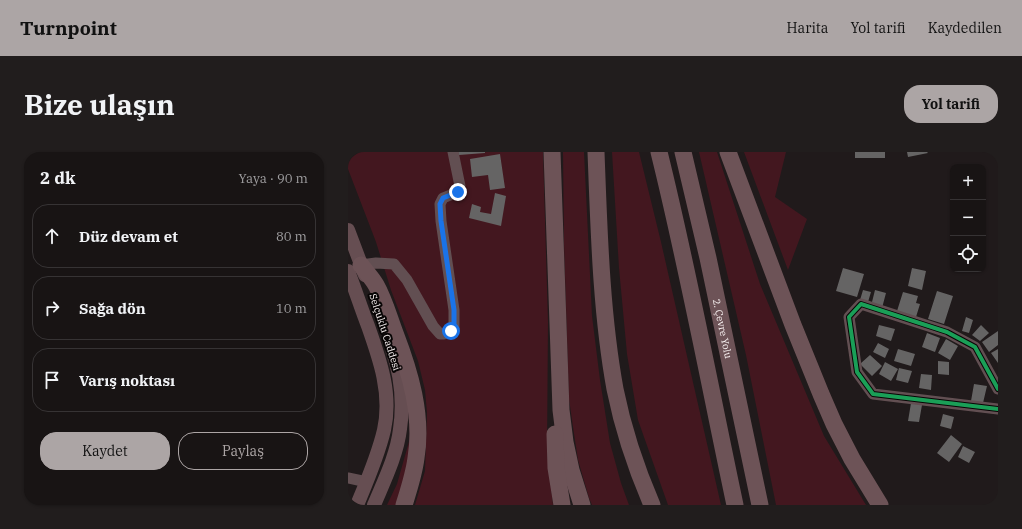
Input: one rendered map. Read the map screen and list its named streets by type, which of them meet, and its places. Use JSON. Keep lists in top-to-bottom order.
{
  "streets": {
    "highway": ["2. Çevre Yolu"],
    "main road": ["Selçuklu Caddesi"]
  },
  "page": {
    "header": "Turnpoint",
    "nav": ["Harita", "Yol tarifi", "Kaydedilen"],
    "buttons": [
      "Yol tarifi",
      ["Kaydet", "Paylaş"]
    ],
    "title": "Bize ulaşın",
    "heading": ["2 dk", "Yaya · 90 m"],
    "map_buttons": ["+", "−"],
    "list": [
      ["Düz devam et", "80 m"],
      ["Sağa dön", "10 m"],
      "Varış noktası"
    ]
  }
}
